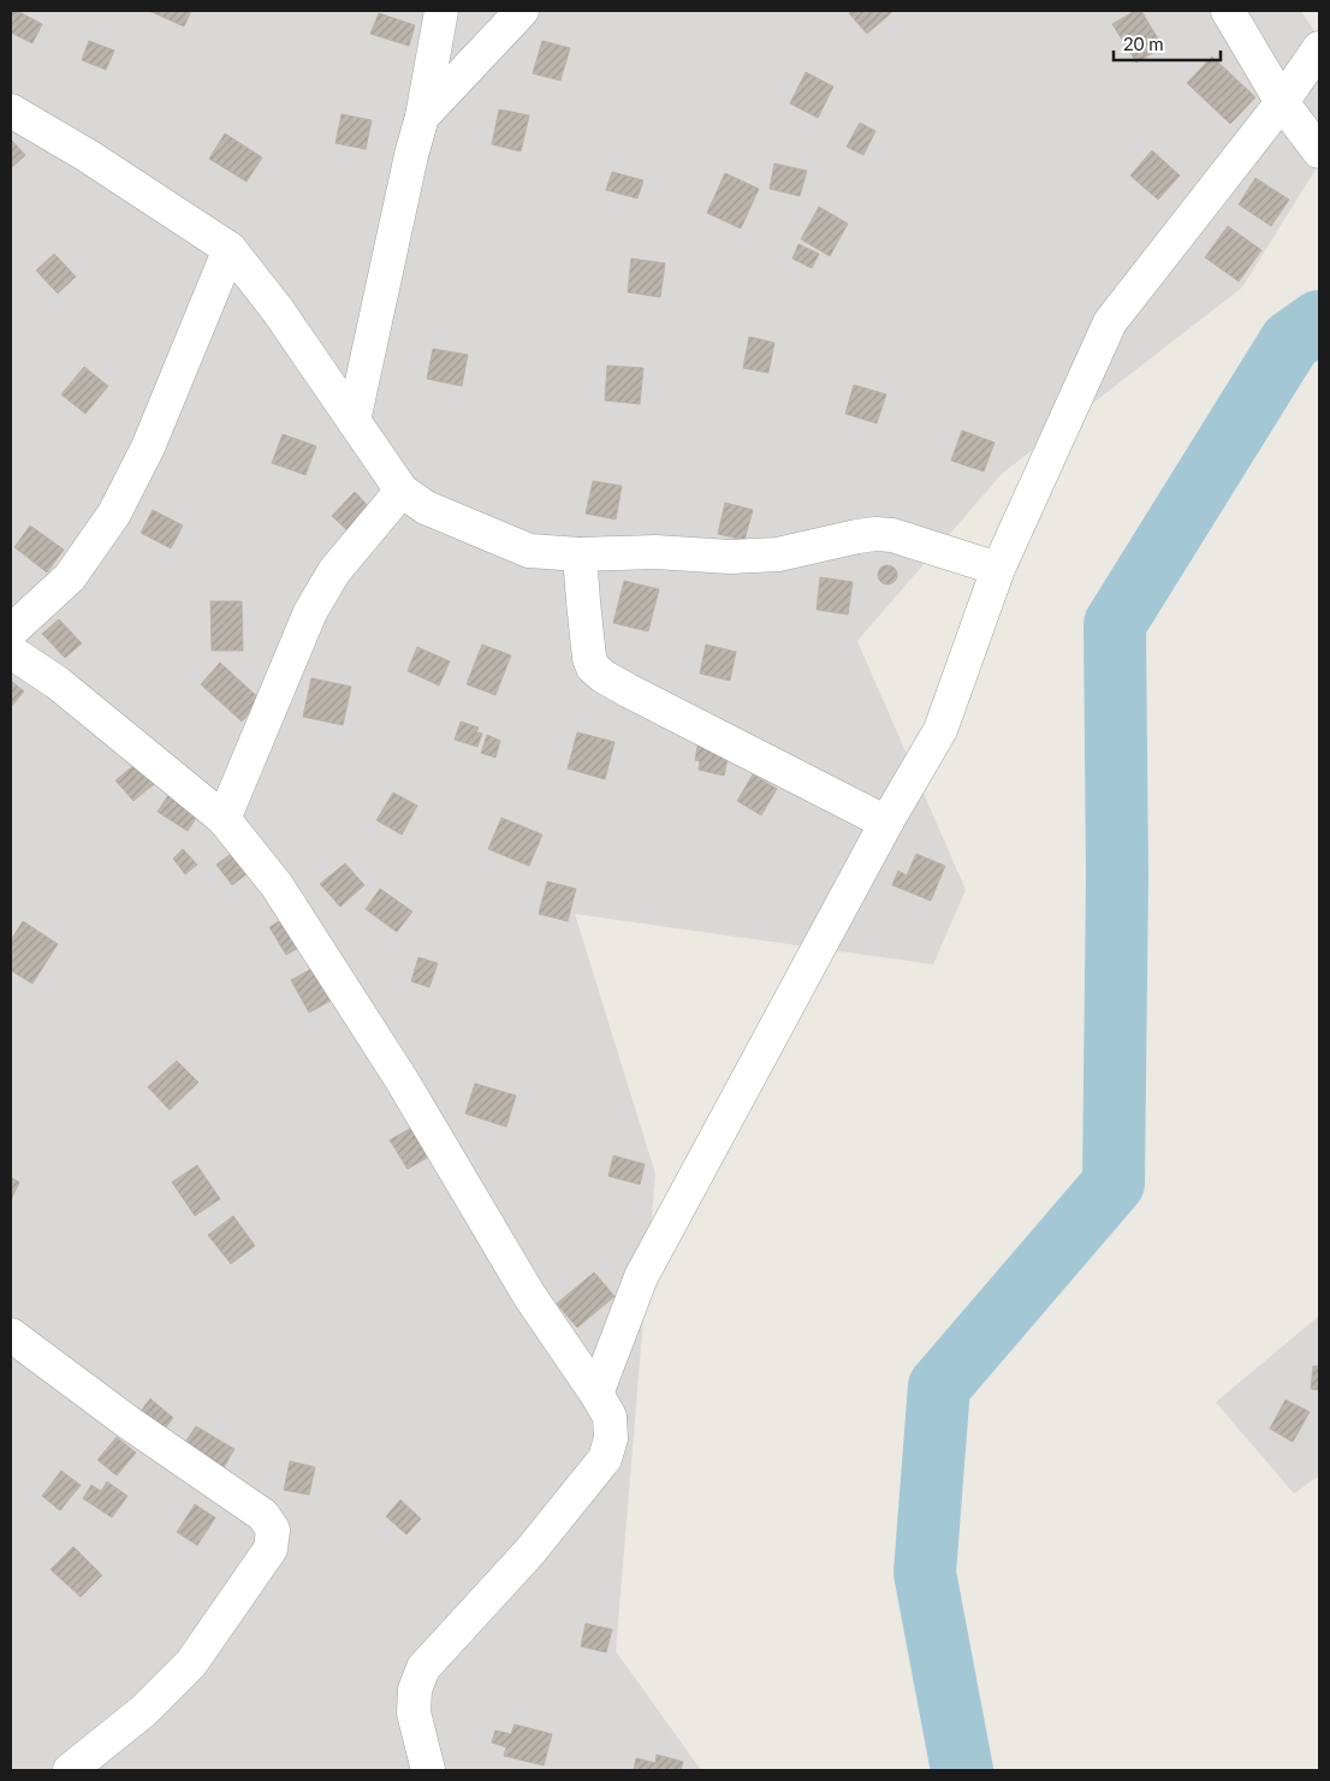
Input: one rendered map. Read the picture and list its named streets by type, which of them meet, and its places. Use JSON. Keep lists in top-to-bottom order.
{
  "scale_bar": "20 m"
}
